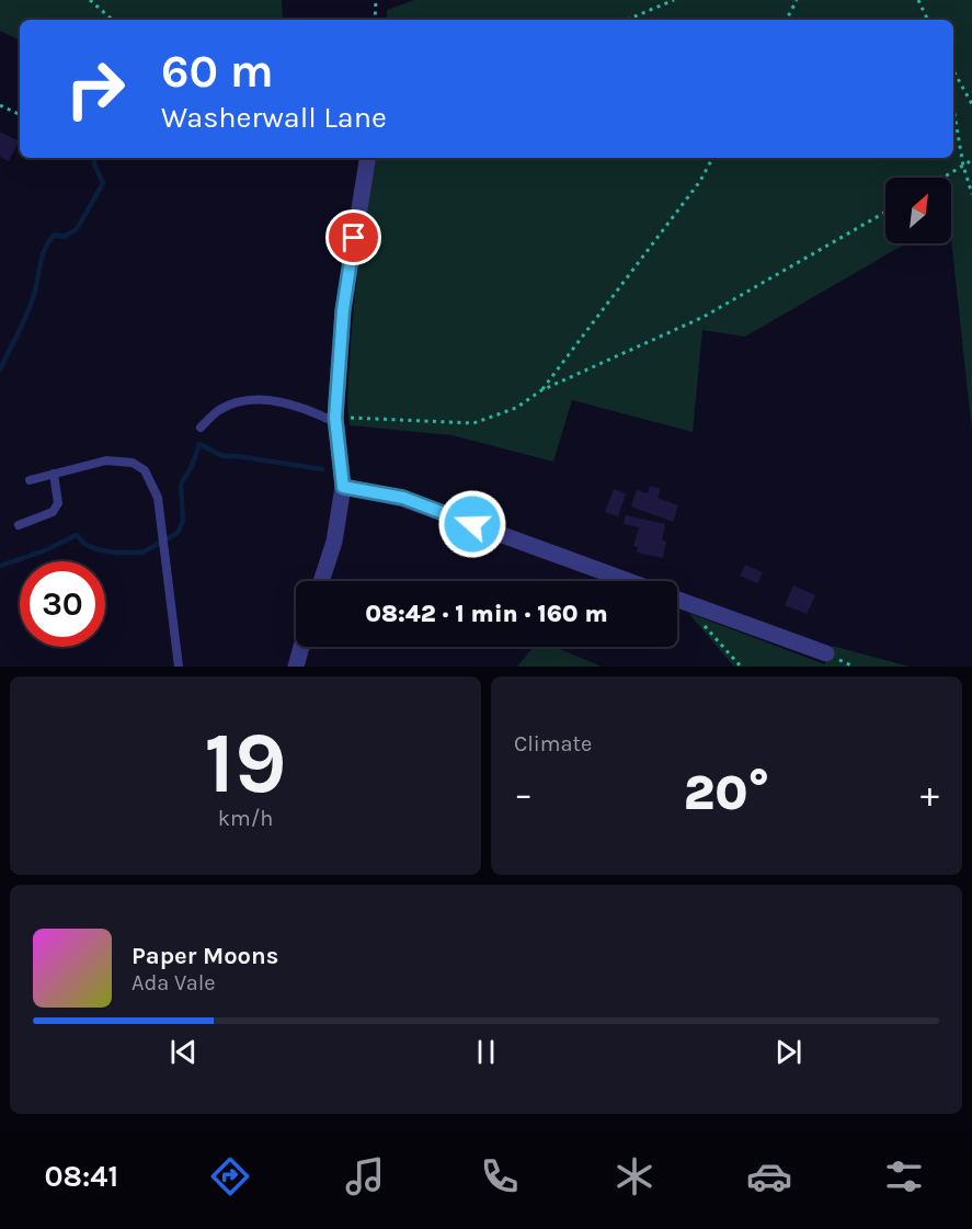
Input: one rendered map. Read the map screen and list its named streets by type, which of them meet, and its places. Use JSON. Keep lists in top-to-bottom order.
{
  "north": "top right",
  "page": {
    "turn": ["60 m", "Washerwall Lane"],
    "limit": "30",
    "trip": "08:42 · 1 min · 160 m",
    "tile": [
      ["19", "km/h"],
      "Climate"
    ],
    "heat": ["−", "20°", "+"],
    "song": ["Paper Moons", "Ada Vale"],
    "tabs": "08:41"
  }
}
